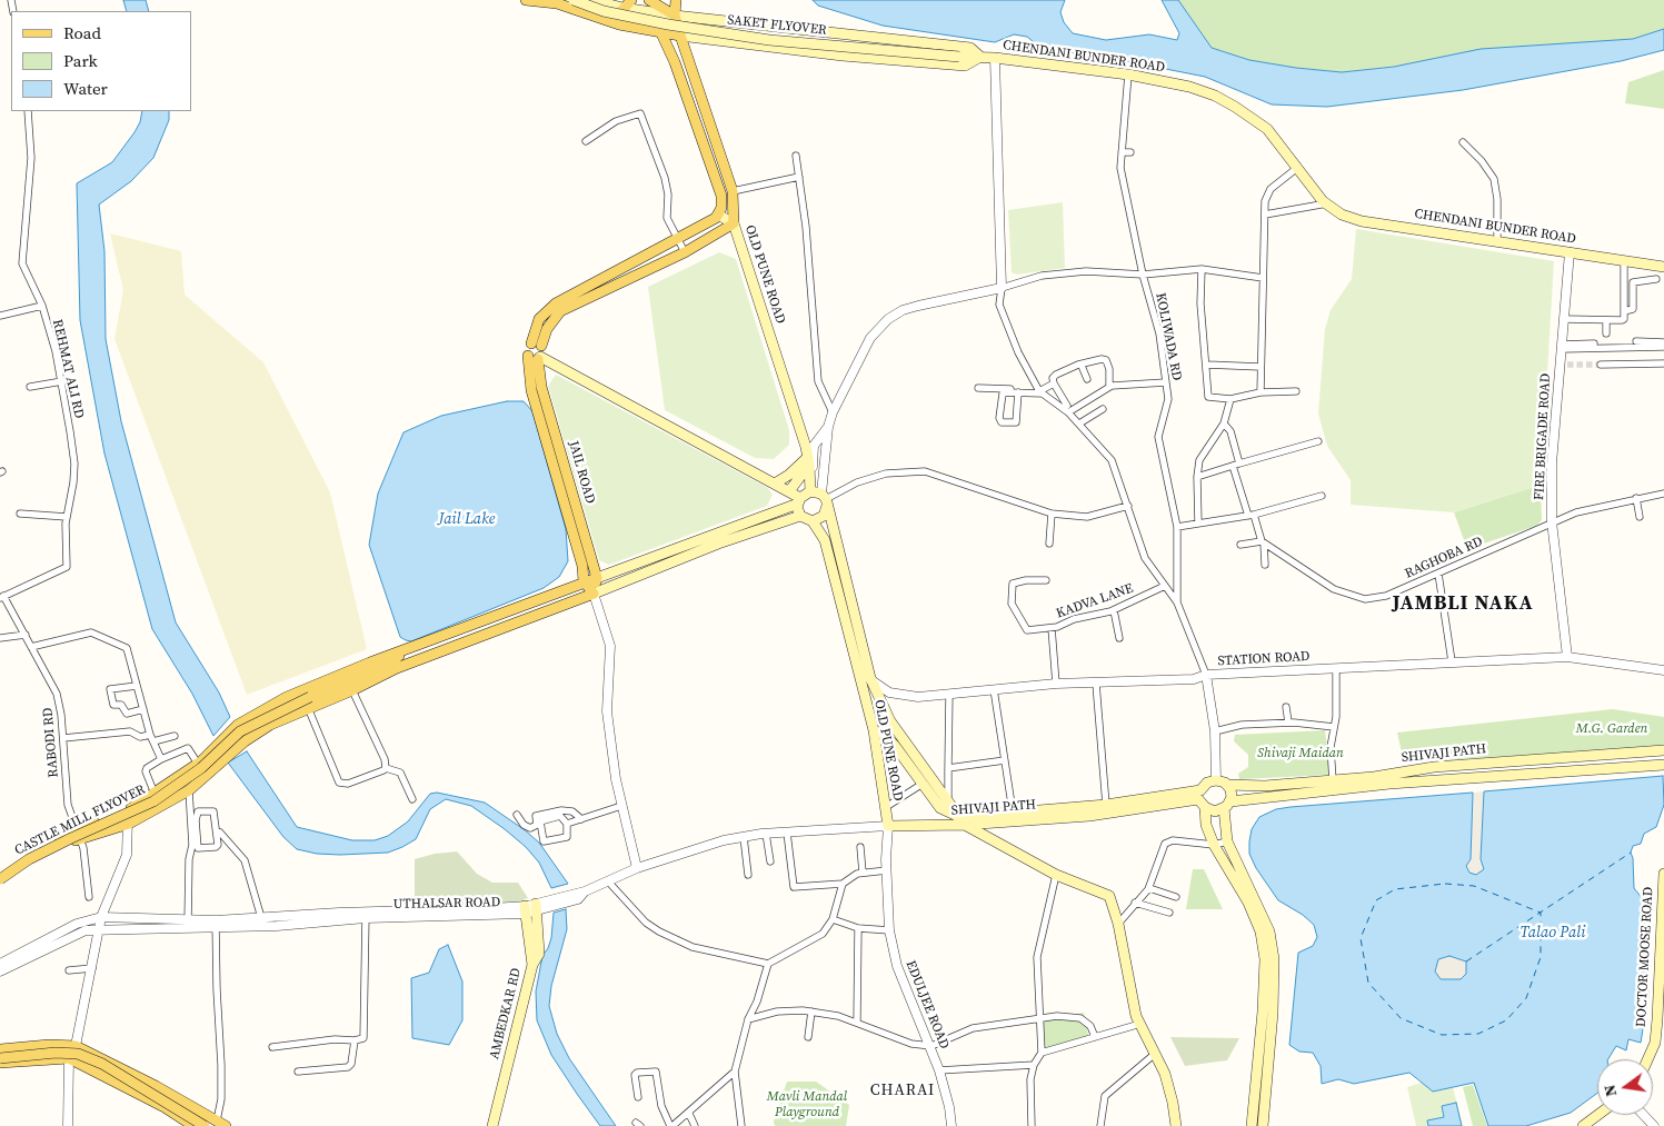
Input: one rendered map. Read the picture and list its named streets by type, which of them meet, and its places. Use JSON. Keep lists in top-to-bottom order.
{
  "streets": {
    "main road": [
      "SAKET FLYOVER",
      "CHENDANI BUNDER ROAD",
      "OLD PUNE ROAD",
      "JAIL ROAD",
      "SHIVAJI PATH",
      "CASTLE MILL FLYOVER",
      "DOCTOR MOOSE ROAD",
      "AMBEDKAR RD"
    ],
    "street": [
      "KOLIWADA RD",
      "REHMAT ALI RD",
      "FIRE BRIGADE ROAD",
      "RAGHOBA RD",
      "KADVA LANE",
      "STATION ROAD",
      "RABODI RD",
      "UTHALSAR ROAD",
      "EDULJEE ROAD"
    ]
  },
  "crossings": [
    ["SAKET FLYOVER", "CHENDANI BUNDER ROAD"],
    ["CHENDANI BUNDER ROAD", "OLD PUNE ROAD"],
    ["CHENDANI BUNDER ROAD", "KOLIWADA RD"],
    ["CHENDANI BUNDER ROAD", "FIRE BRIGADE ROAD"],
    ["OLD PUNE ROAD", "STATION ROAD"],
    ["OLD PUNE ROAD", "SHIVAJI PATH"],
    ["OLD PUNE ROAD", "EDULJEE ROAD"],
    ["REHMAT ALI RD", "RABODI RD"],
    ["FIRE BRIGADE ROAD", "RAGHOBA RD"],
    ["FIRE BRIGADE ROAD", "STATION ROAD"],
    ["KADVA LANE", "STATION ROAD"],
    ["SHIVAJI PATH", "EDULJEE ROAD"],
    ["UTHALSAR ROAD", "AMBEDKAR RD"]
  ],
  "districts": ["JAMBLI NAKA", "CHARAI"],
  "water": ["Jail Lake", "Talao Pali"],
  "parks": ["M.G. Garden", "Shivaji Maidan", "Mavli Mandal Playground"],
  "legend": ["Road", "Park", "Water"],
  "north": "left"
}
